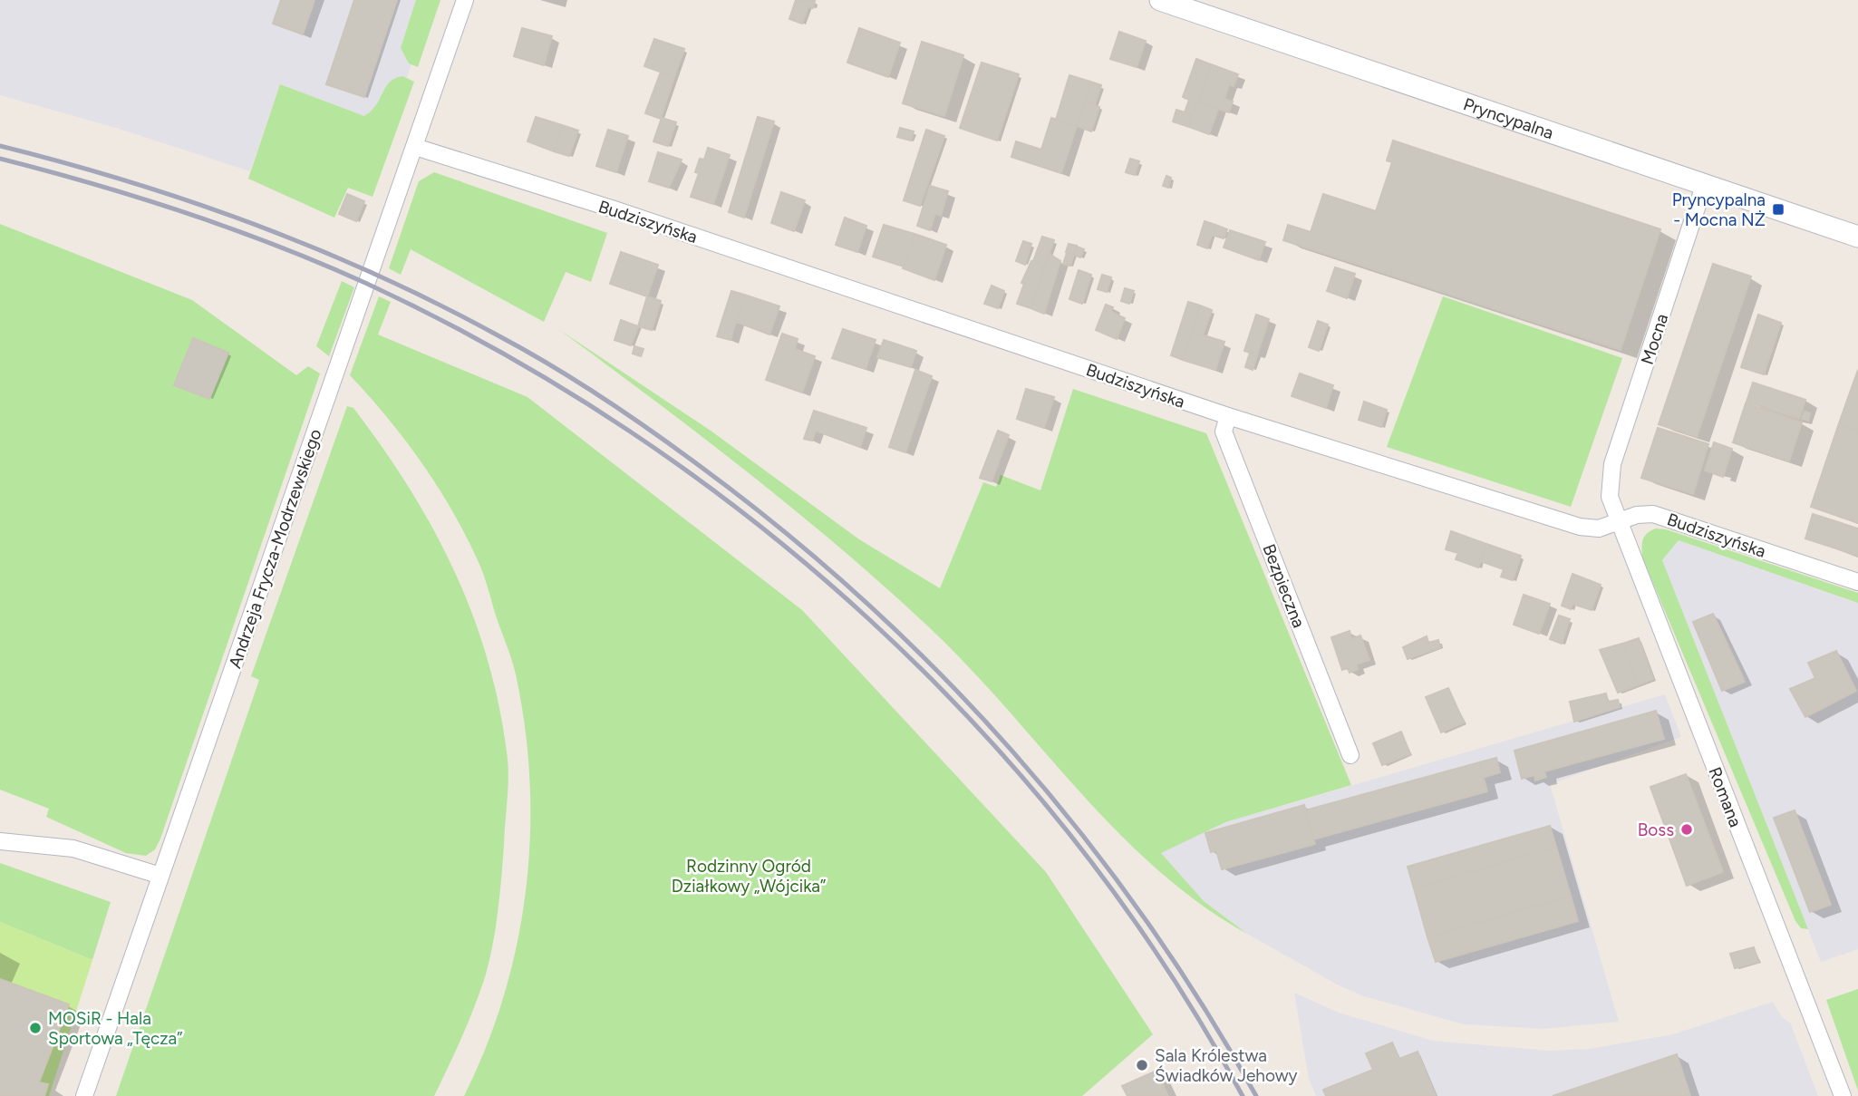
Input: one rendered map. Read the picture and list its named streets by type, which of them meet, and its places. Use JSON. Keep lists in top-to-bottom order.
{
  "streets": {
    "street": [
      "Pryncypalna",
      "Budziszyńska",
      "Mocna",
      "Andrzeja Frycza-Modrzewskiego",
      "Bezpieczna",
      "Romana"
    ]
  },
  "crossings": [
    ["Pryncypalna", "Mocna"],
    ["Budziszyńska", "Andrzeja Frycza-Modrzewskiego"],
    ["Budziszyńska", "Bezpieczna"],
    ["Budziszyńska", "Romana"],
    ["Mocna", "Romana"]
  ],
  "parks": ["Rodzinny Ogród Działkowy „Wójcika”"],
  "places": {
    "transit": ["Pryncypalna - Mocna NŻ"],
    "other": ["Boss", "MOSiR - Hala Sportowa „Tęcza”", "Sala Królestwa Świadków Jehowy"]
  }
}
